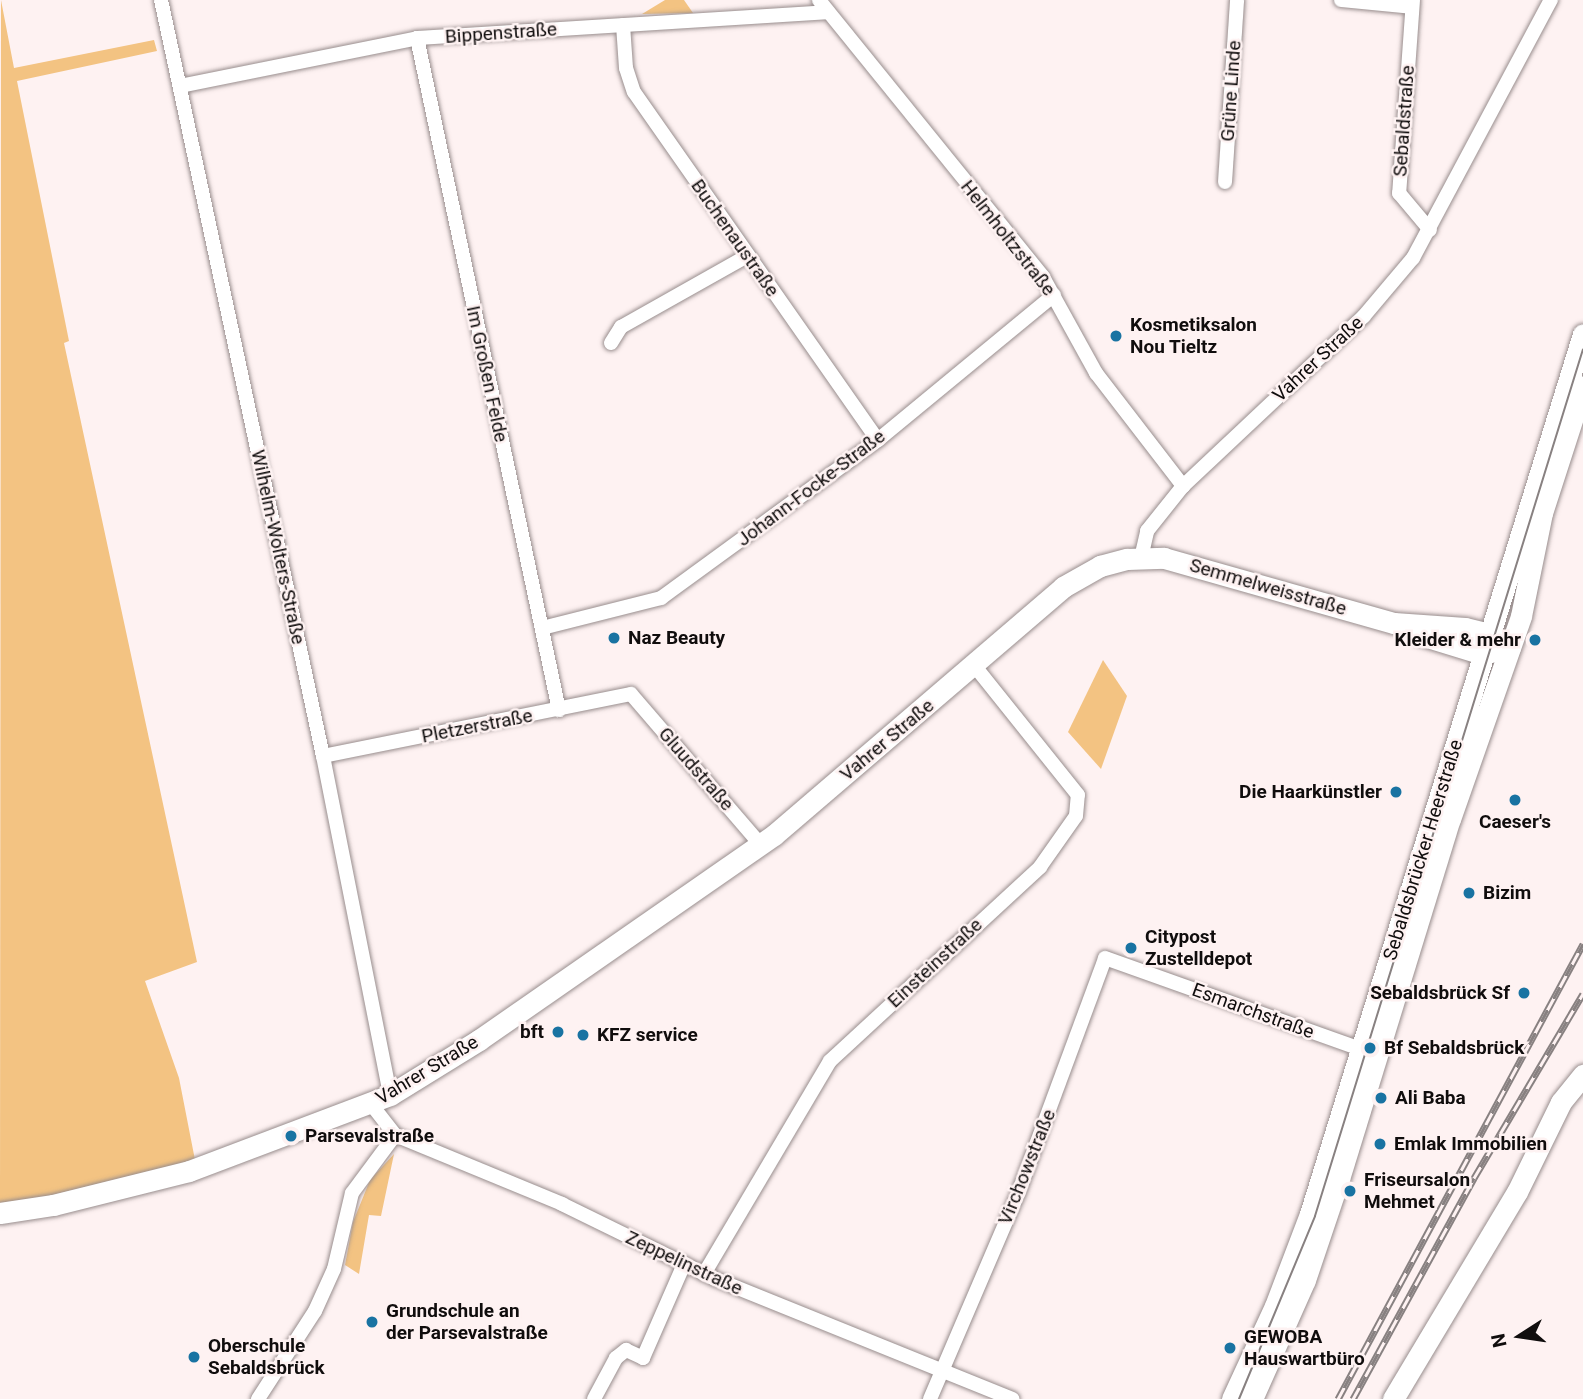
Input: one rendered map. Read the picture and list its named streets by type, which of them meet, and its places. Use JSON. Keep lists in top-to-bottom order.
{
  "streets": {
    "main road": ["Vahrer Straße", "Semmelweisstraße", "Sebaldsbrücker Heerstraße"],
    "street": [
      "Bippenstraße",
      "Grüne Linde",
      "Sebaldstraße",
      "Buchenaustraße",
      "Helmholtzstraße",
      "Im Großen Felde",
      "Johann-Focke-Straße",
      "Wilhelm-Wolters-Straße",
      "Pletzerstraße",
      "Gluudstraße",
      "Einsteinstraße",
      "Esmarchstraße",
      "Virchowstraße",
      "Zeppelinstraße"
    ]
  },
  "crossings": [
    ["Bippenstraße", "Buchenaustraße"],
    ["Bippenstraße", "Helmholtzstraße"],
    ["Bippenstraße", "Im Großen Felde"],
    ["Bippenstraße", "Wilhelm-Wolters-Straße"],
    ["Sebaldstraße", "Vahrer Straße"],
    ["Buchenaustraße", "Johann-Focke-Straße"],
    ["Helmholtzstraße", "Vahrer Straße"],
    ["Helmholtzstraße", "Johann-Focke-Straße"],
    ["Vahrer Straße", "Wilhelm-Wolters-Straße"],
    ["Vahrer Straße", "Semmelweisstraße"],
    ["Vahrer Straße", "Gluudstraße"],
    ["Vahrer Straße", "Einsteinstraße"],
    ["Vahrer Straße", "Zeppelinstraße"],
    ["Im Großen Felde", "Johann-Focke-Straße"],
    ["Im Großen Felde", "Pletzerstraße"],
    ["Wilhelm-Wolters-Straße", "Pletzerstraße"],
    ["Wilhelm-Wolters-Straße", "Zeppelinstraße"],
    ["Semmelweisstraße", "Sebaldsbrücker Heerstraße"],
    ["Pletzerstraße", "Gluudstraße"],
    ["Sebaldsbrücker Heerstraße", "Esmarchstraße"],
    ["Einsteinstraße", "Zeppelinstraße"],
    ["Esmarchstraße", "Virchowstraße"],
    ["Virchowstraße", "Zeppelinstraße"]
  ],
  "places": [
    "Kosmetiksalon Nou Tieltz",
    "Naz Beauty",
    "Kleider & mehr",
    "Die Haarkünstler",
    "Caeser's",
    "Bizim",
    "Citypost Zustelldepot",
    "Sebaldsbrück Sf",
    "bft",
    "KFZ service",
    "Bf Sebaldsbrück",
    "Ali Baba",
    "Parsevalstraße",
    "Emlak Immobilien",
    "Friseursalon Mehmet",
    "Grundschule an der Parsevalstraße",
    "GEWOBA Hauswartbüro",
    "Oberschule Sebaldsbrück"
  ],
  "north": "left"
}
